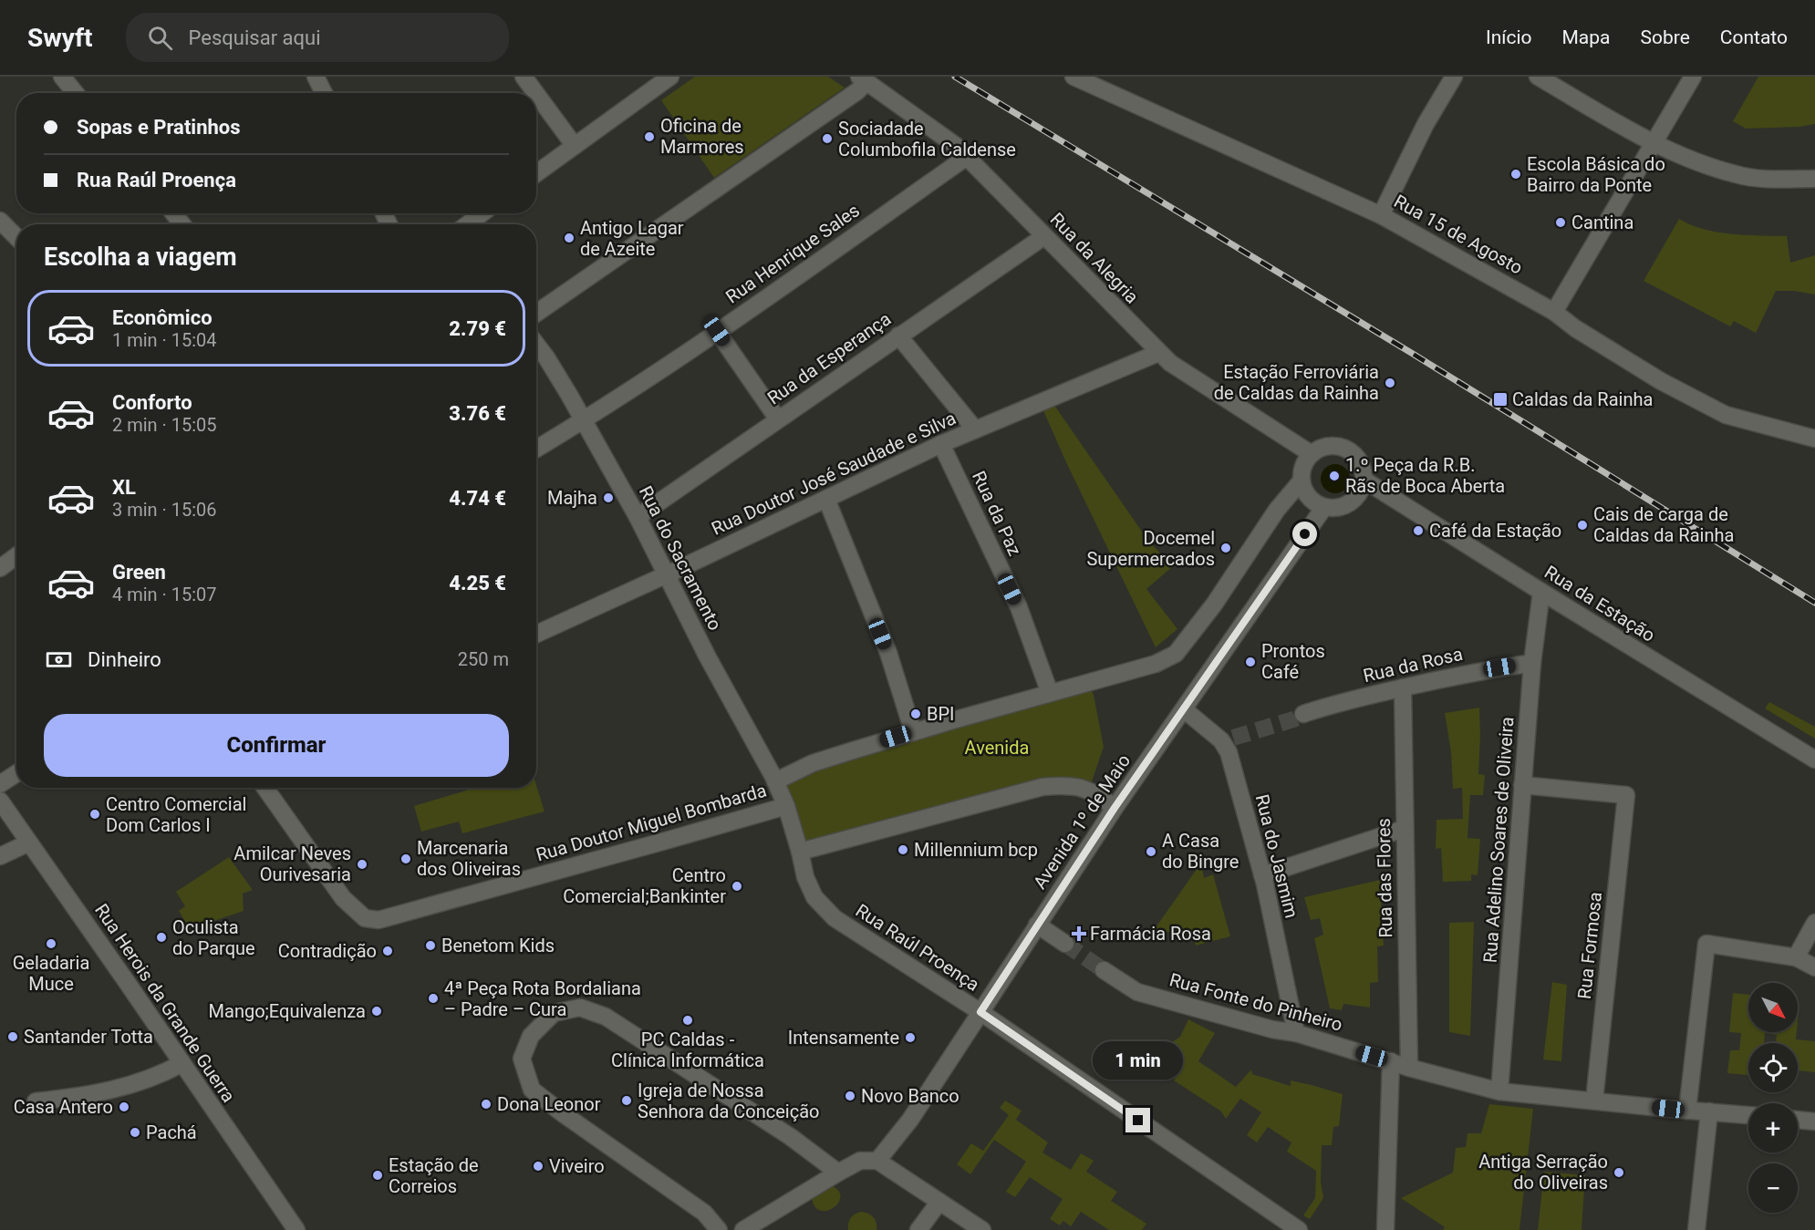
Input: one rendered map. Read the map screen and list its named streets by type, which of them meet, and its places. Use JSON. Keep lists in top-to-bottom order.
{
  "streets": {
    "street": [
      "Rua 15 de Agosto",
      "Rua Henrique Sales",
      "Rua da Alegria",
      "Rua da Esperança",
      "Rua Doutor José Saudade e Silva",
      "Rua da Paz",
      "Rua do Sacramento",
      "Rua da Estação",
      "Rua da Rosa",
      "Avenida 1º de Maio",
      "Rua Doutor Miguel Bombarda",
      "Rua Adelino Soares de Oliveira",
      "Rua do Jasmim",
      "Rua das Flores",
      "Rua Formosa",
      "Rua Raúl Proença",
      "Rua Fonte do Pinheiro",
      "Rua Herois da Grande Guerra"
    ]
  },
  "crossings": [
    ["Rua Henrique Sales", "Rua da Alegria"],
    ["Rua Henrique Sales", "Rua do Sacramento"],
    ["Rua da Alegria", "Rua da Esperança"],
    ["Rua da Alegria", "Rua Doutor José Saudade e Silva"],
    ["Rua da Alegria", "Rua da Estação"],
    ["Rua da Alegria", "Avenida 1º de Maio"],
    ["Rua da Esperança", "Rua do Sacramento"],
    ["Rua Doutor José Saudade e Silva", "Rua da Paz"],
    ["Rua Doutor José Saudade e Silva", "Rua do Sacramento"],
    ["Rua do Sacramento", "Rua Doutor Miguel Bombarda"],
    ["Rua do Sacramento", "Rua Raúl Proença"],
    ["Rua da Estação", "Avenida 1º de Maio"],
    ["Rua da Estação", "Rua Adelino Soares de Oliveira"],
    ["Rua da Rosa", "Rua Adelino Soares de Oliveira"],
    ["Rua da Rosa", "Rua das Flores"],
    ["Avenida 1º de Maio", "Rua do Jasmim"],
    ["Avenida 1º de Maio", "Rua Raúl Proença"],
    ["Rua Doutor Miguel Bombarda", "Rua Raúl Proença"],
    ["Rua Adelino Soares de Oliveira", "Rua Formosa"],
    ["Rua Adelino Soares de Oliveira", "Rua Fonte do Pinheiro"],
    ["Rua do Jasmim", "Rua Fonte do Pinheiro"],
    ["Rua das Flores", "Rua Fonte do Pinheiro"],
    ["Rua Formosa", "Rua Fonte do Pinheiro"]
  ],
  "parks": ["Avenida"],
  "places": {
    "other": [
      "Oficina de Marmores",
      "Sociadade Columbofila Caldense",
      "Escola Básica do Bairro da Ponte",
      "Cantina",
      "Antigo Lagar de Azeite",
      "Estação Ferroviária de Caldas da Rainha",
      "1.º Peça da R.B. Rãs de Boca Aberta",
      "Majha",
      "Cais de carga de Caldas da Rainha",
      "Café da Estação",
      "Docemel Supermercados",
      "Prontos Café",
      "BPI",
      "Centro Comercial Dom Carlos I",
      "Millennium bcp",
      "A Casa do Bingre",
      "Marcenaria dos Oliveiras",
      "Amilcar Neves Ourivesaria",
      "Centro Comercial;Bankinter",
      "Oculista do Parque",
      "Geladaria Muce",
      "Benetom Kids",
      "Contradição",
      "4ª Peça Rota Bordaliana – Padre – Cura",
      "Mango;Equivalenza",
      "PC Caldas - Clínica Informática",
      "Santander Totta",
      "Intensamente",
      "Novo Banco",
      "Igreja de Nossa Senhora da Conceição",
      "Dona Leonor",
      "Casa Antero",
      "Pachá",
      "Viveiro",
      "Antiga Serração do Oliveiras",
      "Estação de Correios"
    ],
    "transit": ["Caldas da Rainha"],
    "health": ["Farmácia Rosa"]
  },
  "north": "bottom right",
  "page": {
    "header": "Swyft",
    "search": "Pesquisar aqui",
    "nav": [
      "Início",
      "Mapa",
      "Sobre",
      "Contato"
    ],
    "banner": ["Sopas e Pratinhos", "Rua Raúl Proença"],
    "heading": "Escolha a viagem",
    "list": [
      {
        "name": "Econômico",
        "note": "1 min · 15:04",
        "value": "2.79 €"
      },
      {
        "name": "Conforto",
        "note": "2 min · 15:05",
        "value": "3.76 €"
      },
      {
        "name": "XL",
        "note": "3 min · 15:06",
        "value": "4.74 €"
      },
      {
        "name": "Green",
        "note": "4 min · 15:07",
        "value": "4.25 €"
      }
    ],
    "pay": ["Dinheiro", "250 m"],
    "buttons": "Confirmar",
    "map_buttons": ["+", "−"],
    "bubble": "1 min"
  }
}
